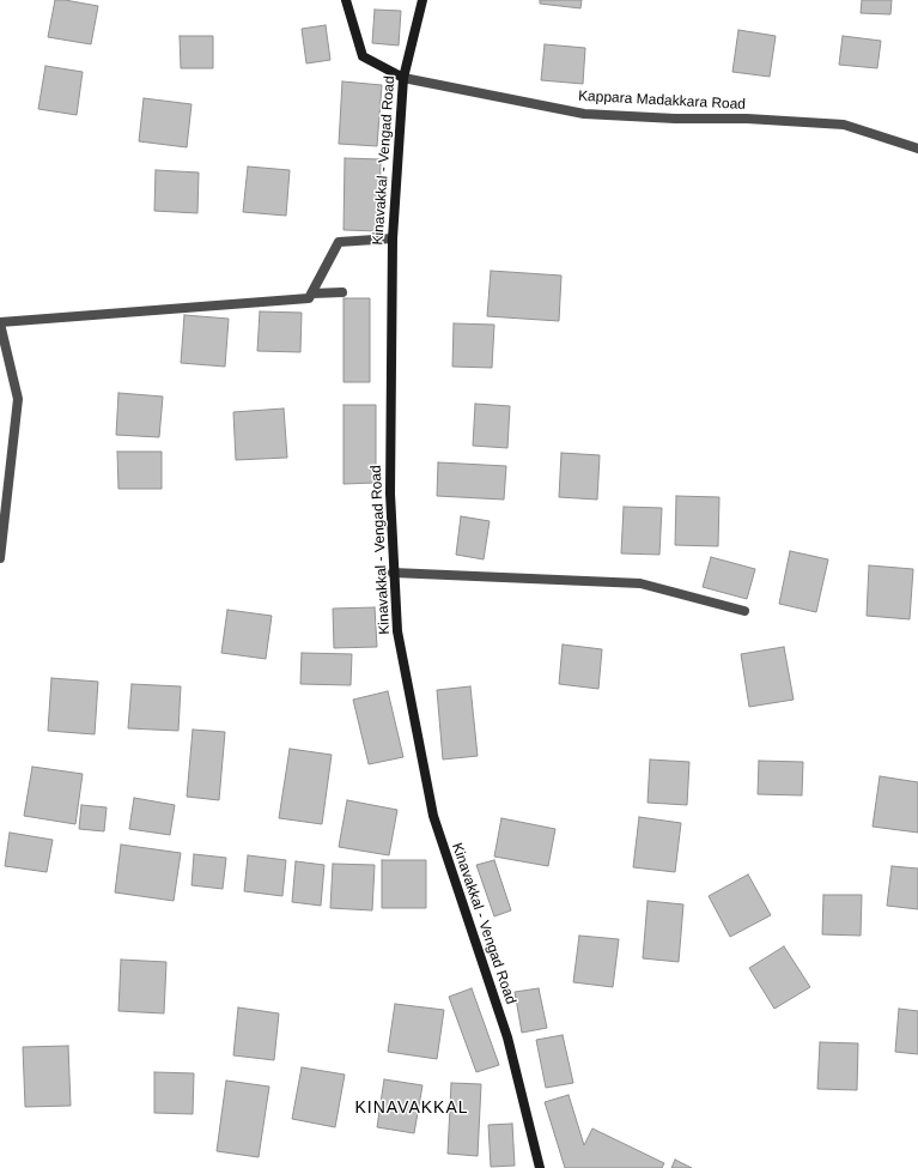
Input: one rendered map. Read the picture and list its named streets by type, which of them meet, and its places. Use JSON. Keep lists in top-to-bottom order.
{
  "streets": {
    "main road": ["Kinavakkal - Vengad Road"],
    "street": ["Kappara Madakkara Road"]
  },
  "crossings": [
    ["Kappara Madakkara Road", "Kinavakkal - Vengad Road"]
  ],
  "districts": ["KINAVAKKAL"]
}
